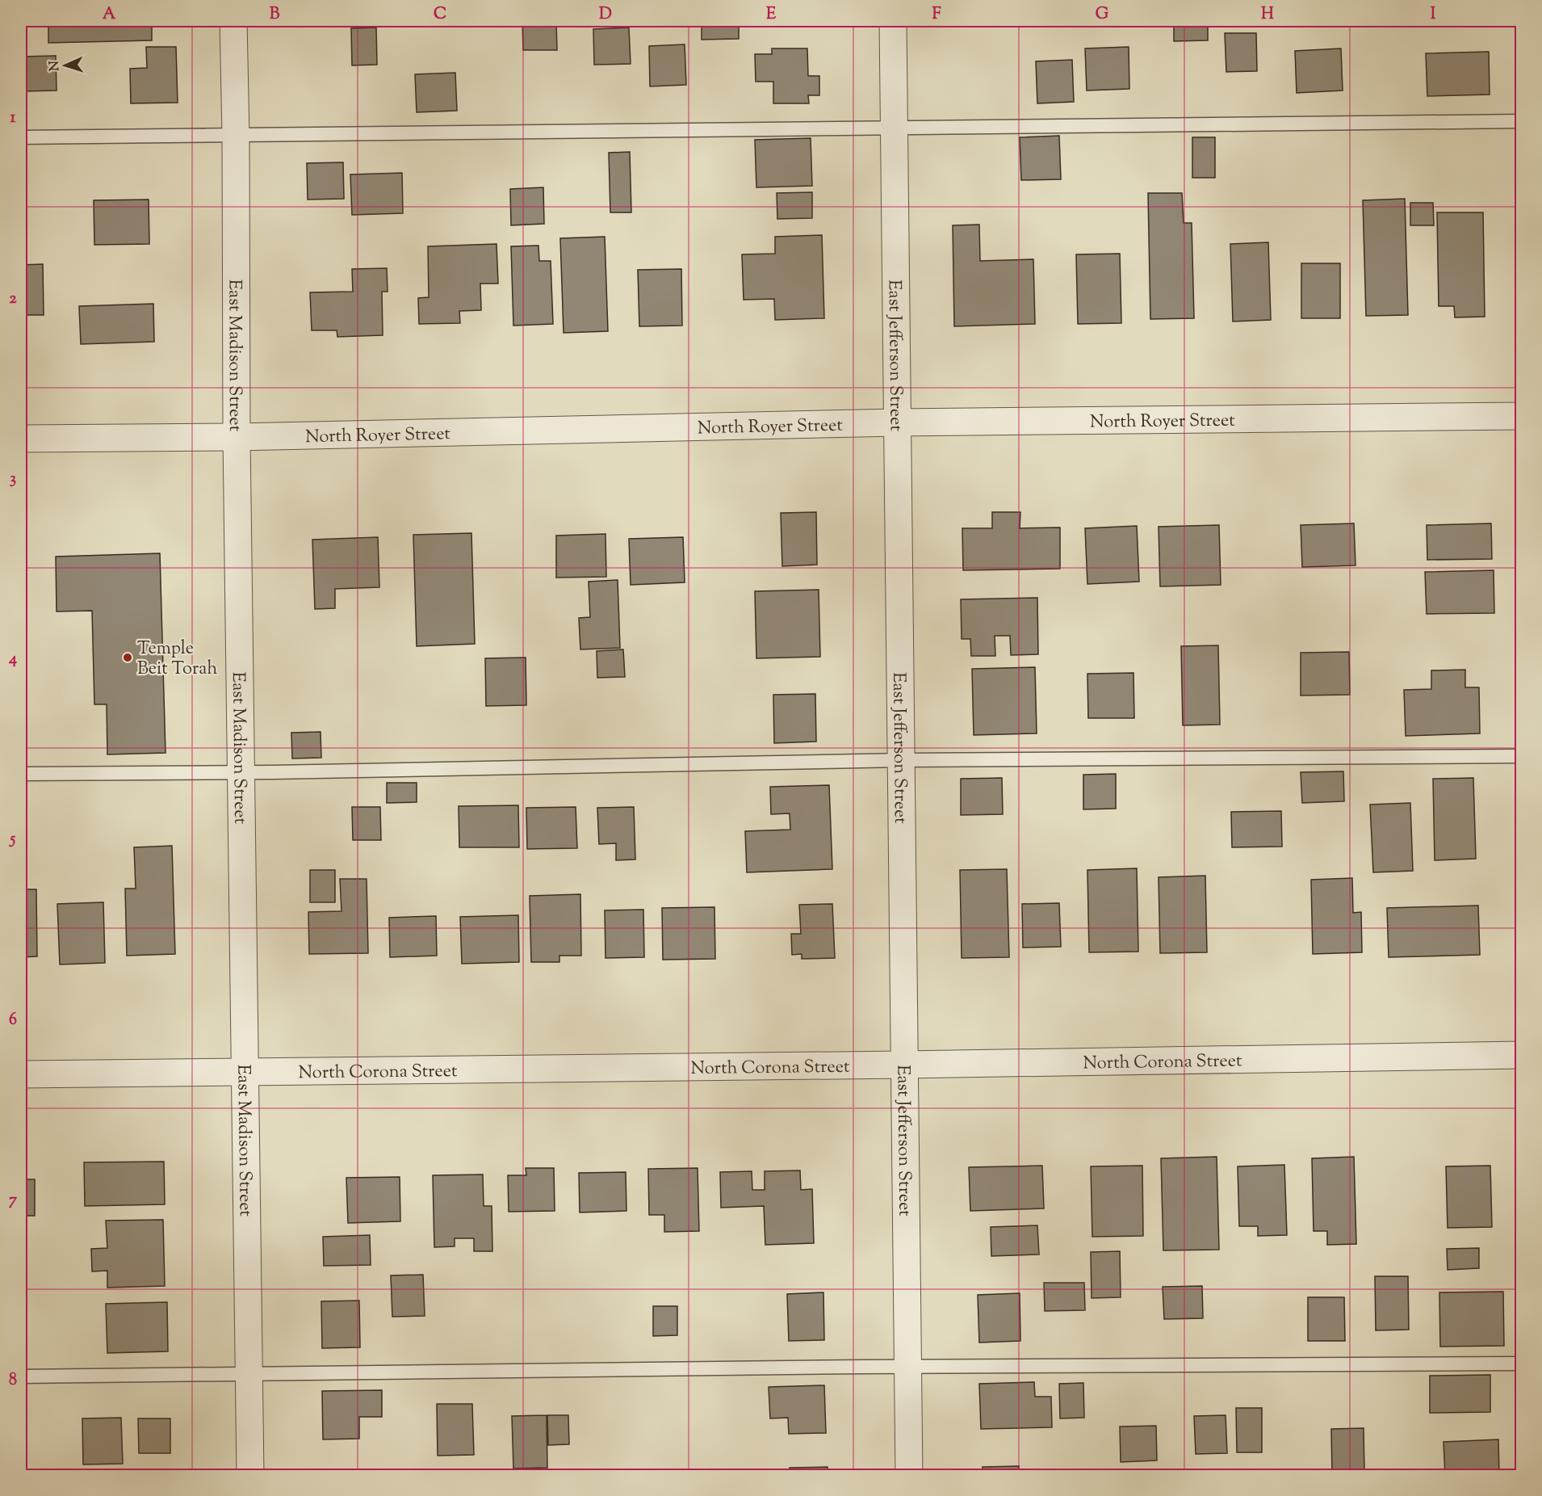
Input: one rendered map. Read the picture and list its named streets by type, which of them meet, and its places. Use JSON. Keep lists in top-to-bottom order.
{
  "streets": {
    "street": [
      "East Madison Street",
      "East Jefferson Street",
      "North Royer Street",
      "North Corona Street"
    ]
  },
  "crossings": [
    ["East Madison Street", "North Royer Street"],
    ["East Madison Street", "North Corona Street"],
    ["East Jefferson Street", "North Royer Street"],
    ["East Jefferson Street", "North Corona Street"]
  ],
  "places": ["Temple Beit Torah"],
  "north": "left",
  "grid": {
    "columns": [
      "A",
      "B",
      "C",
      "D",
      "E",
      "F",
      "G",
      "H",
      "I"
    ],
    "rows": [
      "1",
      "2",
      "3",
      "4",
      "5",
      "6",
      "7",
      "8"
    ]
  }
}
